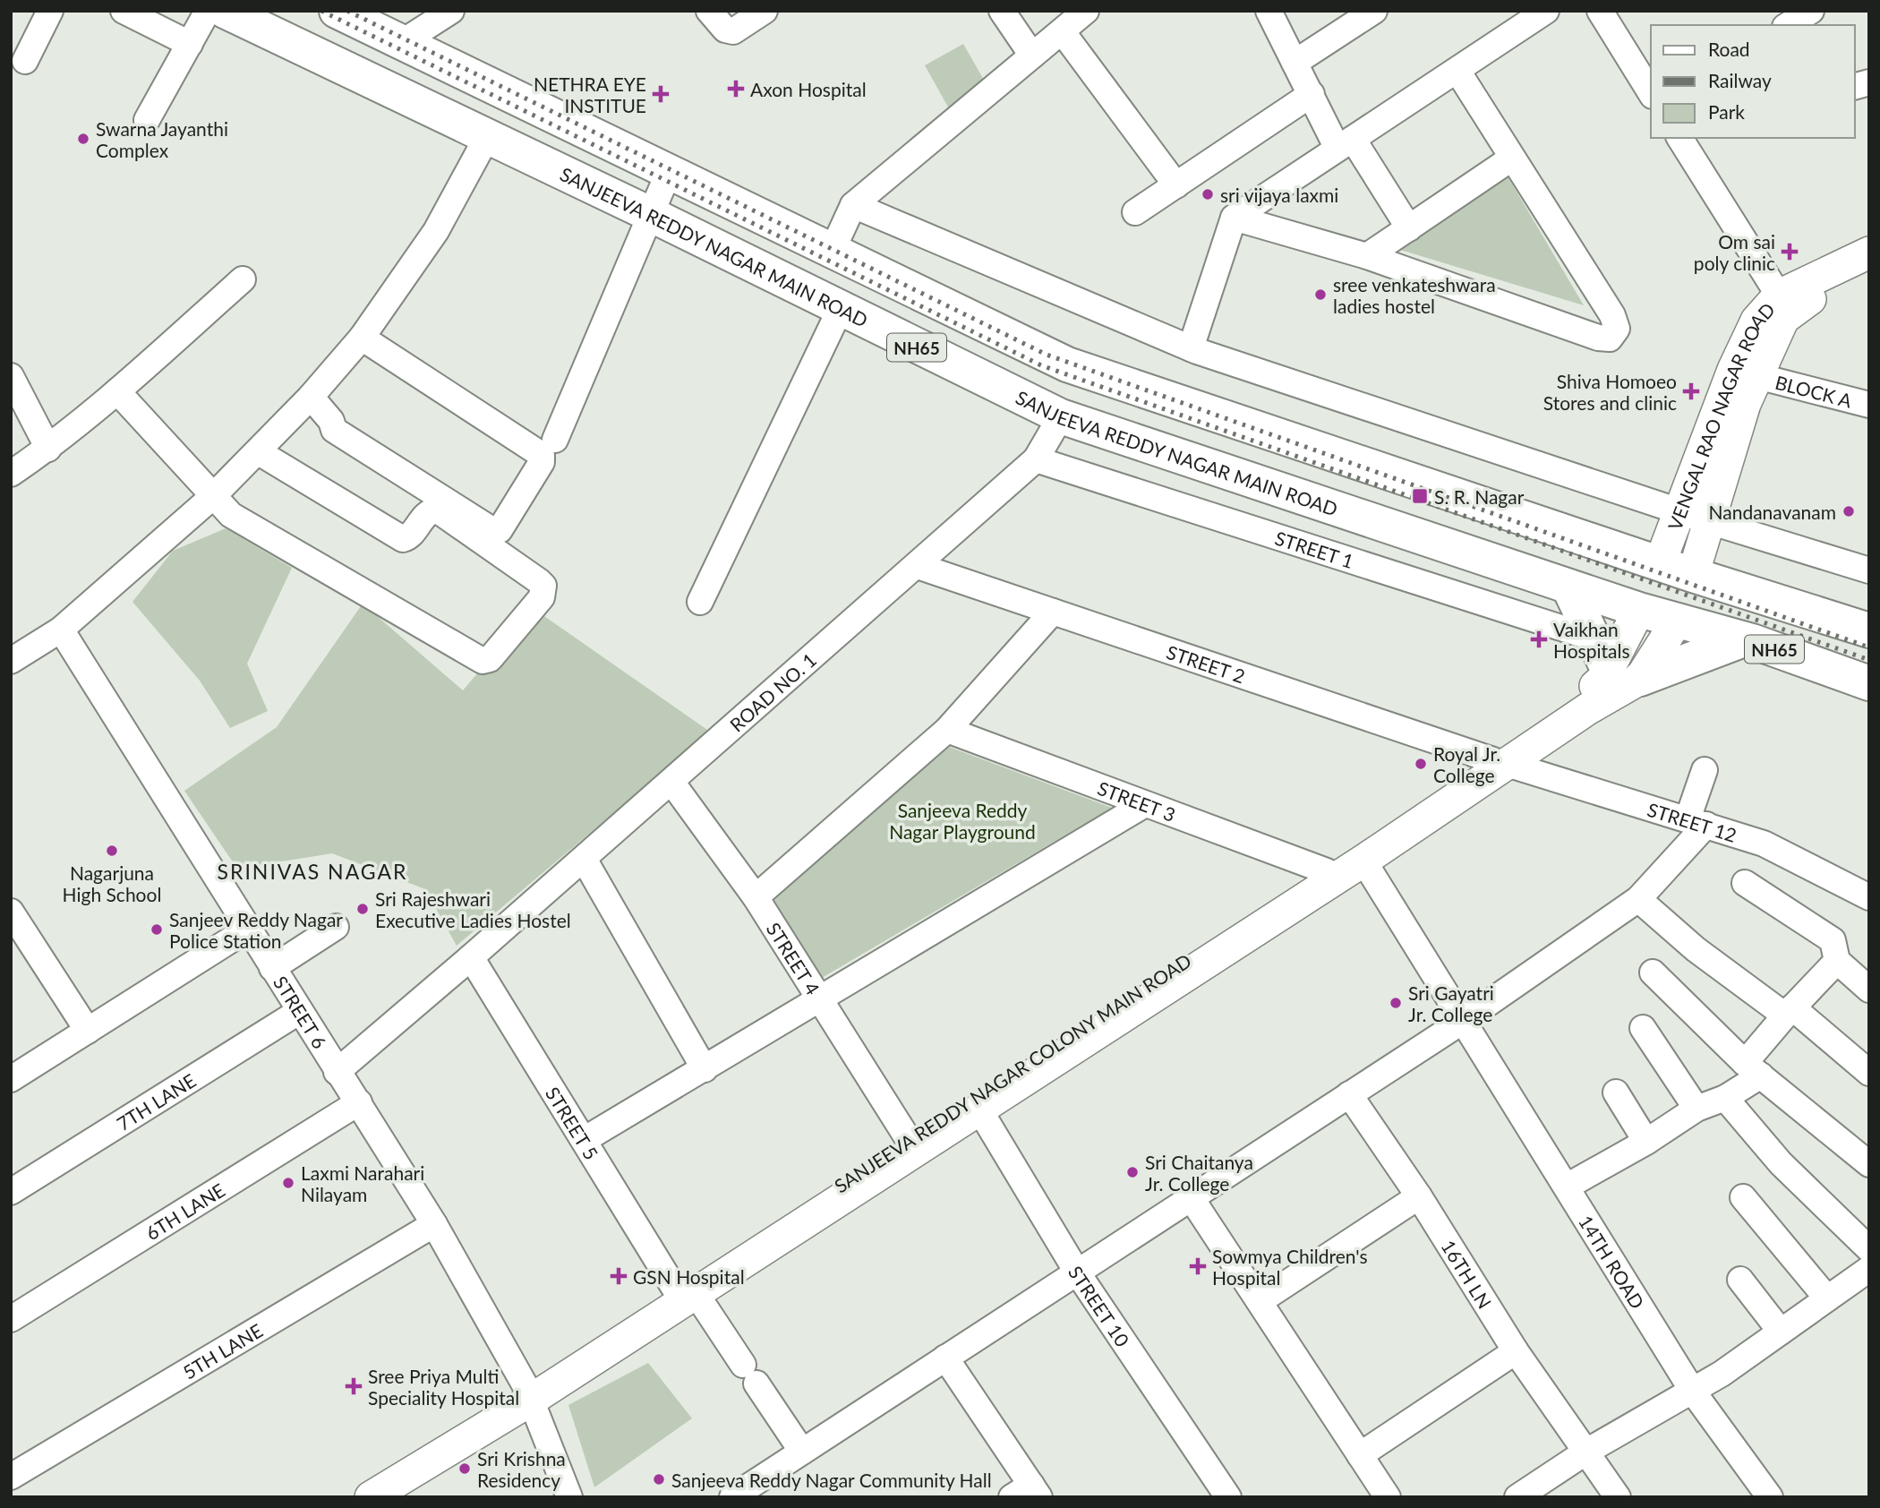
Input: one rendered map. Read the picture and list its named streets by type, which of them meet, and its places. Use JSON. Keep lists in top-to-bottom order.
{
  "streets": {
    "highway": ["SANJEEVA REDDY NAGAR MAIN ROAD", "NH65"],
    "main road": ["VENGAL RAO NAGAR ROAD", "SANJEEVA REDDY NAGAR COLONY MAIN ROAD"],
    "street": [
      "BLOCK A",
      "STREET 1",
      "STREET 2",
      "ROAD NO. 1",
      "STREET 3",
      "STREET 12",
      "STREET 4",
      "STREET 6",
      "7TH LANE",
      "STREET 5",
      "6TH LANE",
      "14TH ROAD",
      "16TH LN",
      "STREET 10",
      "5TH LANE"
    ]
  },
  "crossings": [
    ["SANJEEVA REDDY NAGAR MAIN ROAD", "NH65"],
    ["SANJEEVA REDDY NAGAR MAIN ROAD", "ROAD NO. 1"],
    ["SANJEEVA REDDY NAGAR MAIN ROAD", "SANJEEVA REDDY NAGAR COLONY MAIN ROAD"],
    ["NH65", "VENGAL RAO NAGAR ROAD"],
    ["NH65", "SANJEEVA REDDY NAGAR COLONY MAIN ROAD"],
    ["BLOCK A", "VENGAL RAO NAGAR ROAD"],
    ["STREET 1", "ROAD NO. 1"],
    ["STREET 2", "ROAD NO. 1"],
    ["STREET 2", "STREET 12"],
    ["STREET 2", "SANJEEVA REDDY NAGAR COLONY MAIN ROAD"],
    ["ROAD NO. 1", "STREET 4"],
    ["ROAD NO. 1", "STREET 6"],
    ["ROAD NO. 1", "STREET 5"],
    ["STREET 3", "SANJEEVA REDDY NAGAR COLONY MAIN ROAD"],
    ["STREET 12", "SANJEEVA REDDY NAGAR COLONY MAIN ROAD"],
    ["STREET 4", "SANJEEVA REDDY NAGAR COLONY MAIN ROAD"],
    ["STREET 6", "SANJEEVA REDDY NAGAR COLONY MAIN ROAD"],
    ["STREET 6", "7TH LANE"],
    ["STREET 6", "6TH LANE"],
    ["STREET 6", "5TH LANE"],
    ["SANJEEVA REDDY NAGAR COLONY MAIN ROAD", "STREET 5"],
    ["SANJEEVA REDDY NAGAR COLONY MAIN ROAD", "14TH ROAD"],
    ["SANJEEVA REDDY NAGAR COLONY MAIN ROAD", "STREET 10"]
  ],
  "districts": ["SRINIVAS NAGAR"],
  "parks": ["Sanjeeva Reddy Nagar Playground"],
  "places": {
    "health": [
      "Axon Hospital",
      "NETHRA EYE INSTITUE",
      "Om sai poly clinic",
      "Shiva Homoeo Stores and clinic",
      "Vaikhan Hospitals",
      "Sowmya Children's Hospital",
      "GSN Hospital",
      "Sree Priya Multi Speciality Hospital"
    ],
    "other": [
      "Swarna Jayanthi Complex",
      "sri vijaya laxmi",
      "sree venkateshwara ladies hostel",
      "Nandanavanam",
      "Royal Jr. College",
      "Nagarjuna High School",
      "Sri Rajeshwari Executive Ladies Hostel",
      "Sanjeev Reddy Nagar Police Station",
      "Sri Gayatri Jr. College",
      "Sri Chaitanya Jr. College",
      "Laxmi Narahari Nilayam",
      "Sri Krishna Residency",
      "Sanjeeva Reddy Nagar Community Hall"
    ],
    "transit": ["S. R. Nagar"]
  },
  "legend": ["Road", "Railway", "Park"]
}
